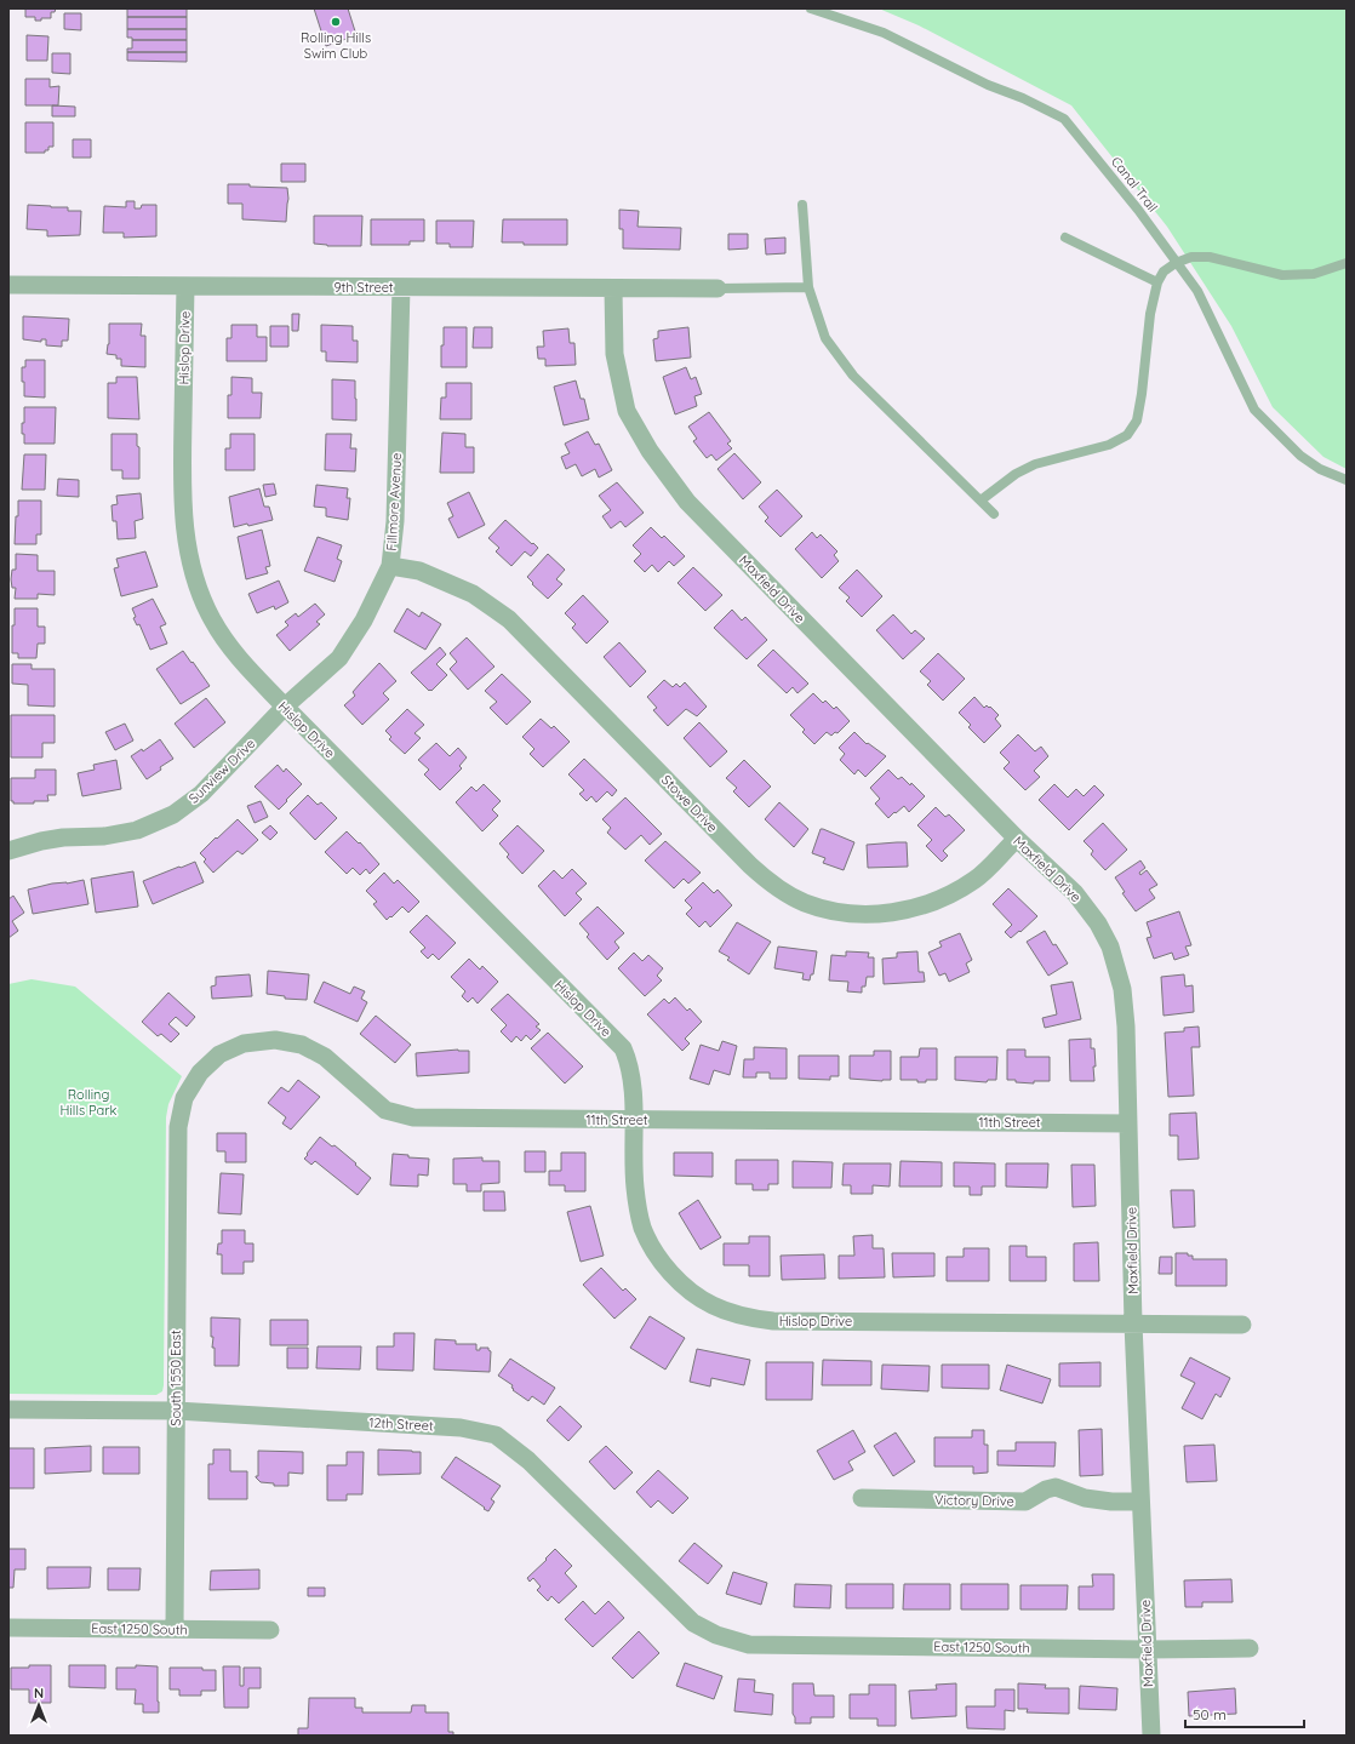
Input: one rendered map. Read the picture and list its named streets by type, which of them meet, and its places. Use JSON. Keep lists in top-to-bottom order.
{
  "streets": {
    "street": [
      "9th Street",
      "Hislop Drive",
      "Fillmore Avenue",
      "Maxfield Drive",
      "Sunview Drive",
      "Stowe Drive",
      "11th Street",
      "South 1550 East",
      "12th Street",
      "Victory Drive",
      "East 1250 South"
    ],
    "lane": ["Canal Trail"]
  },
  "crossings": [
    ["9th Street", "Hislop Drive"],
    ["9th Street", "Fillmore Avenue"],
    ["9th Street", "Maxfield Drive"],
    ["Hislop Drive", "Fillmore Avenue"],
    ["Hislop Drive", "Maxfield Drive"],
    ["Hislop Drive", "Sunview Drive"],
    ["Hislop Drive", "11th Street"],
    ["Fillmore Avenue", "Sunview Drive"],
    ["Fillmore Avenue", "Stowe Drive"],
    ["Maxfield Drive", "Stowe Drive"],
    ["Maxfield Drive", "11th Street"],
    ["Maxfield Drive", "Victory Drive"],
    ["Maxfield Drive", "East 1250 South"],
    ["11th Street", "South 1550 East"],
    ["South 1550 East", "12th Street"],
    ["South 1550 East", "East 1250 South"],
    ["12th Street", "East 1250 South"]
  ],
  "parks": ["Rolling Hills Park"],
  "places": ["Rolling Hills Swim Club"],
  "scale_bar": "50 m",
  "north": "top"
}
